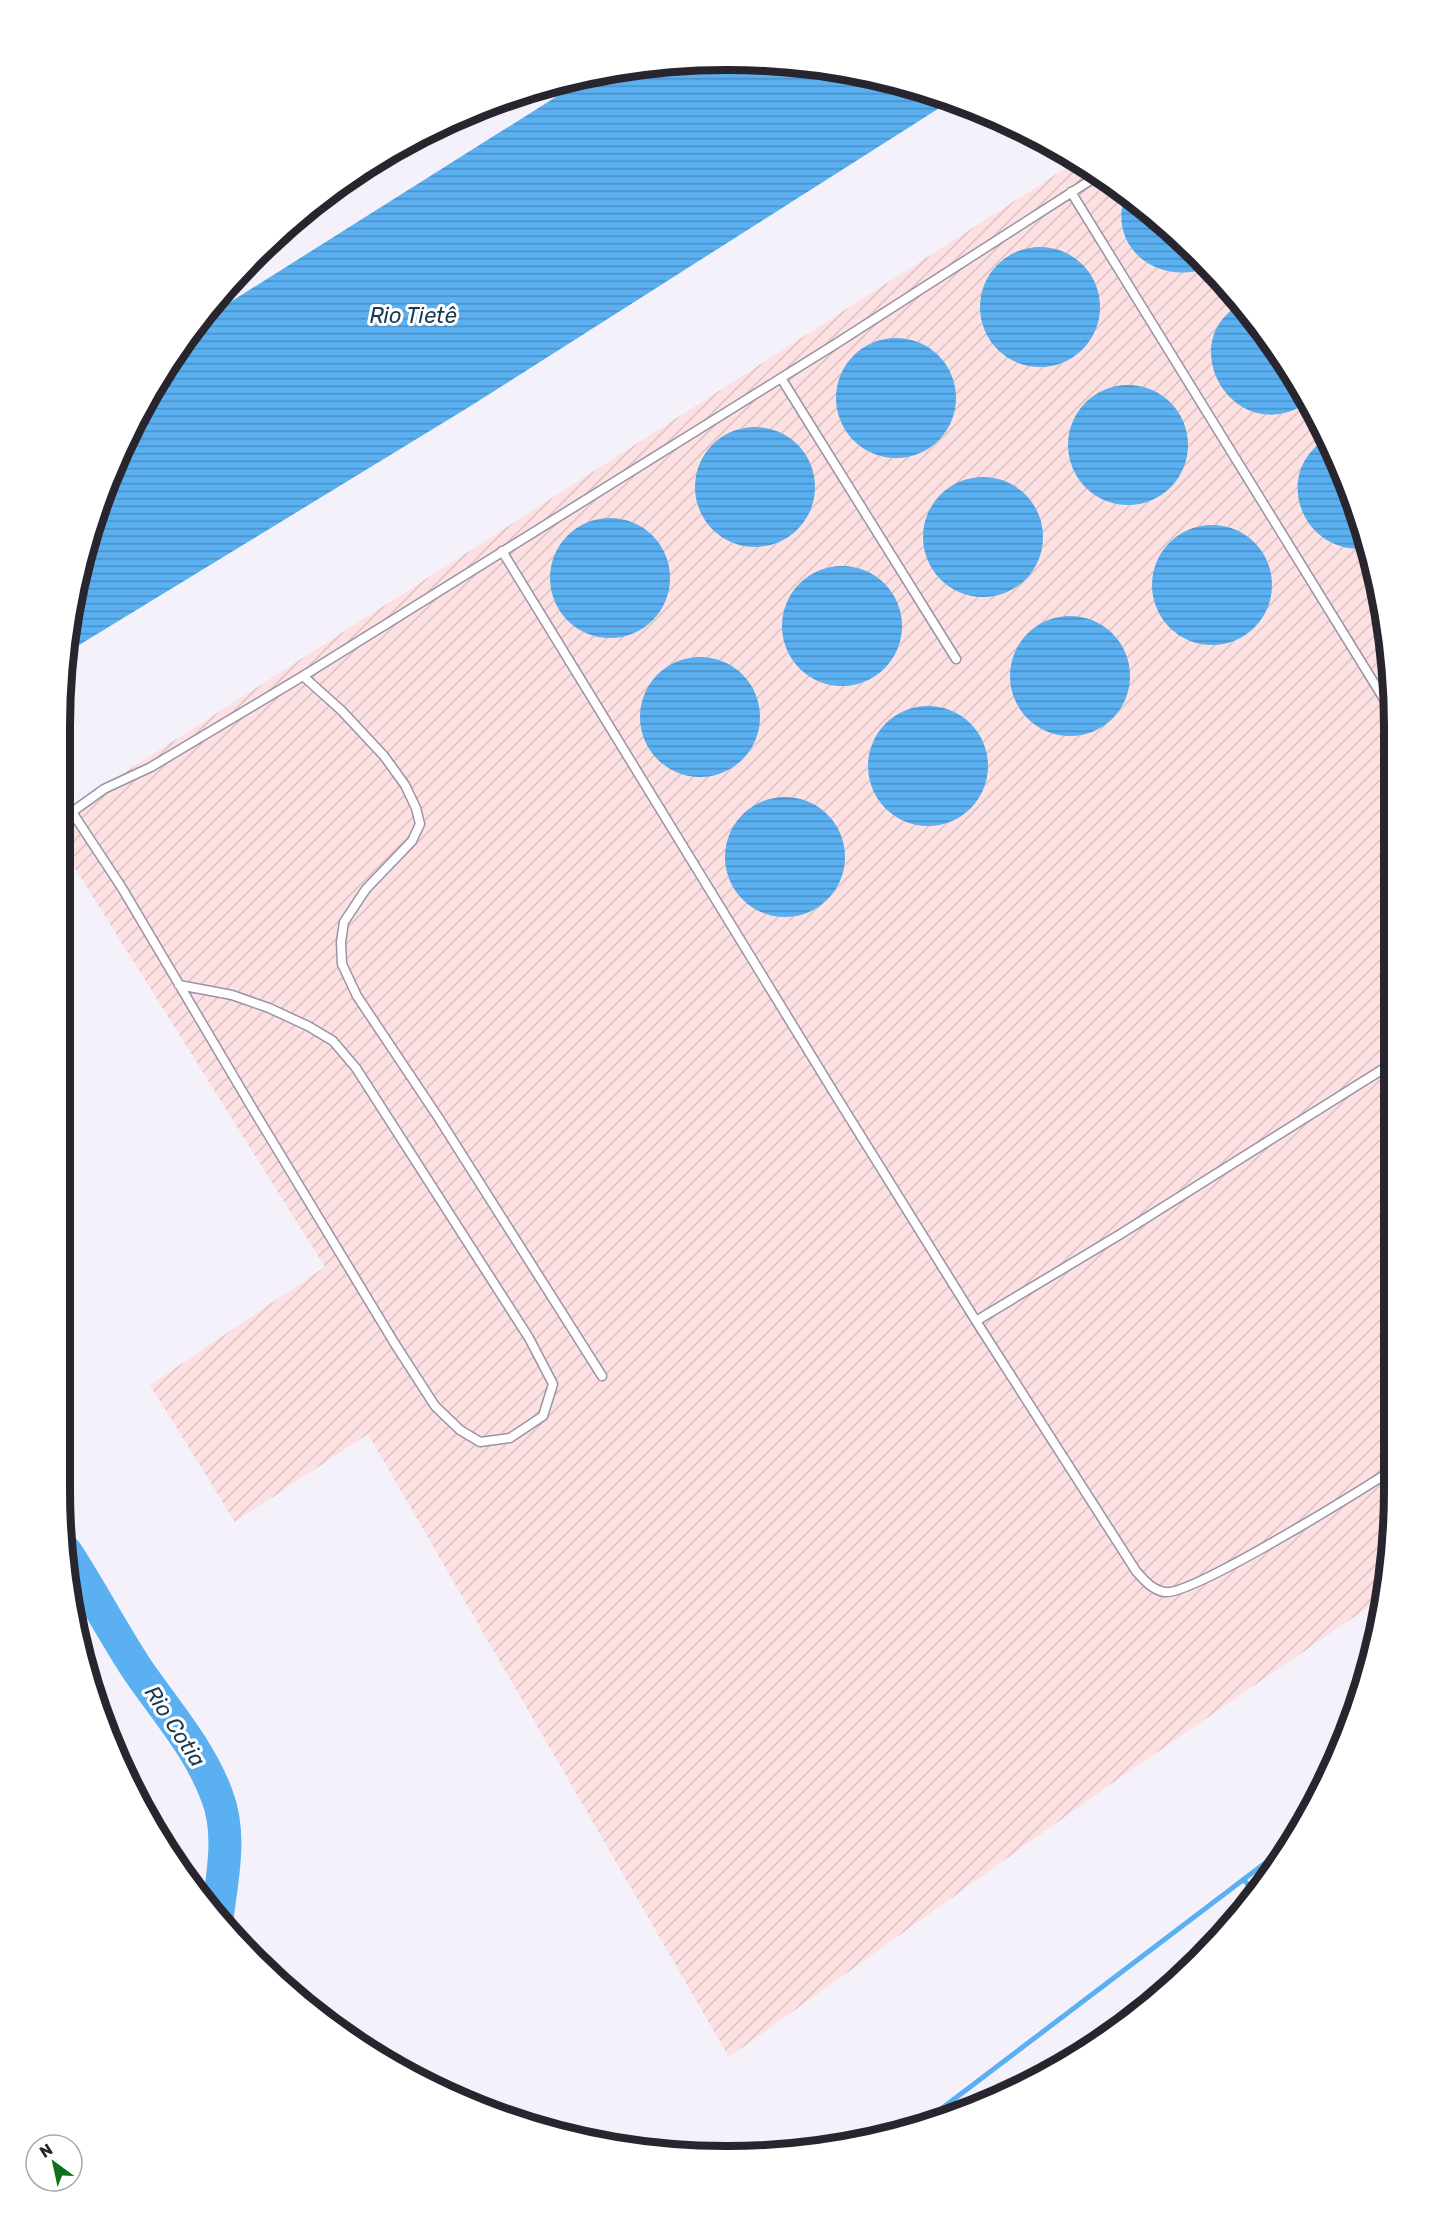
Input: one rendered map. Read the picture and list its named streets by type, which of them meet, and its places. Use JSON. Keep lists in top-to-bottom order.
{
  "water": ["Rio Tietê", "Rio Cotia"],
  "north": "top left"
}
